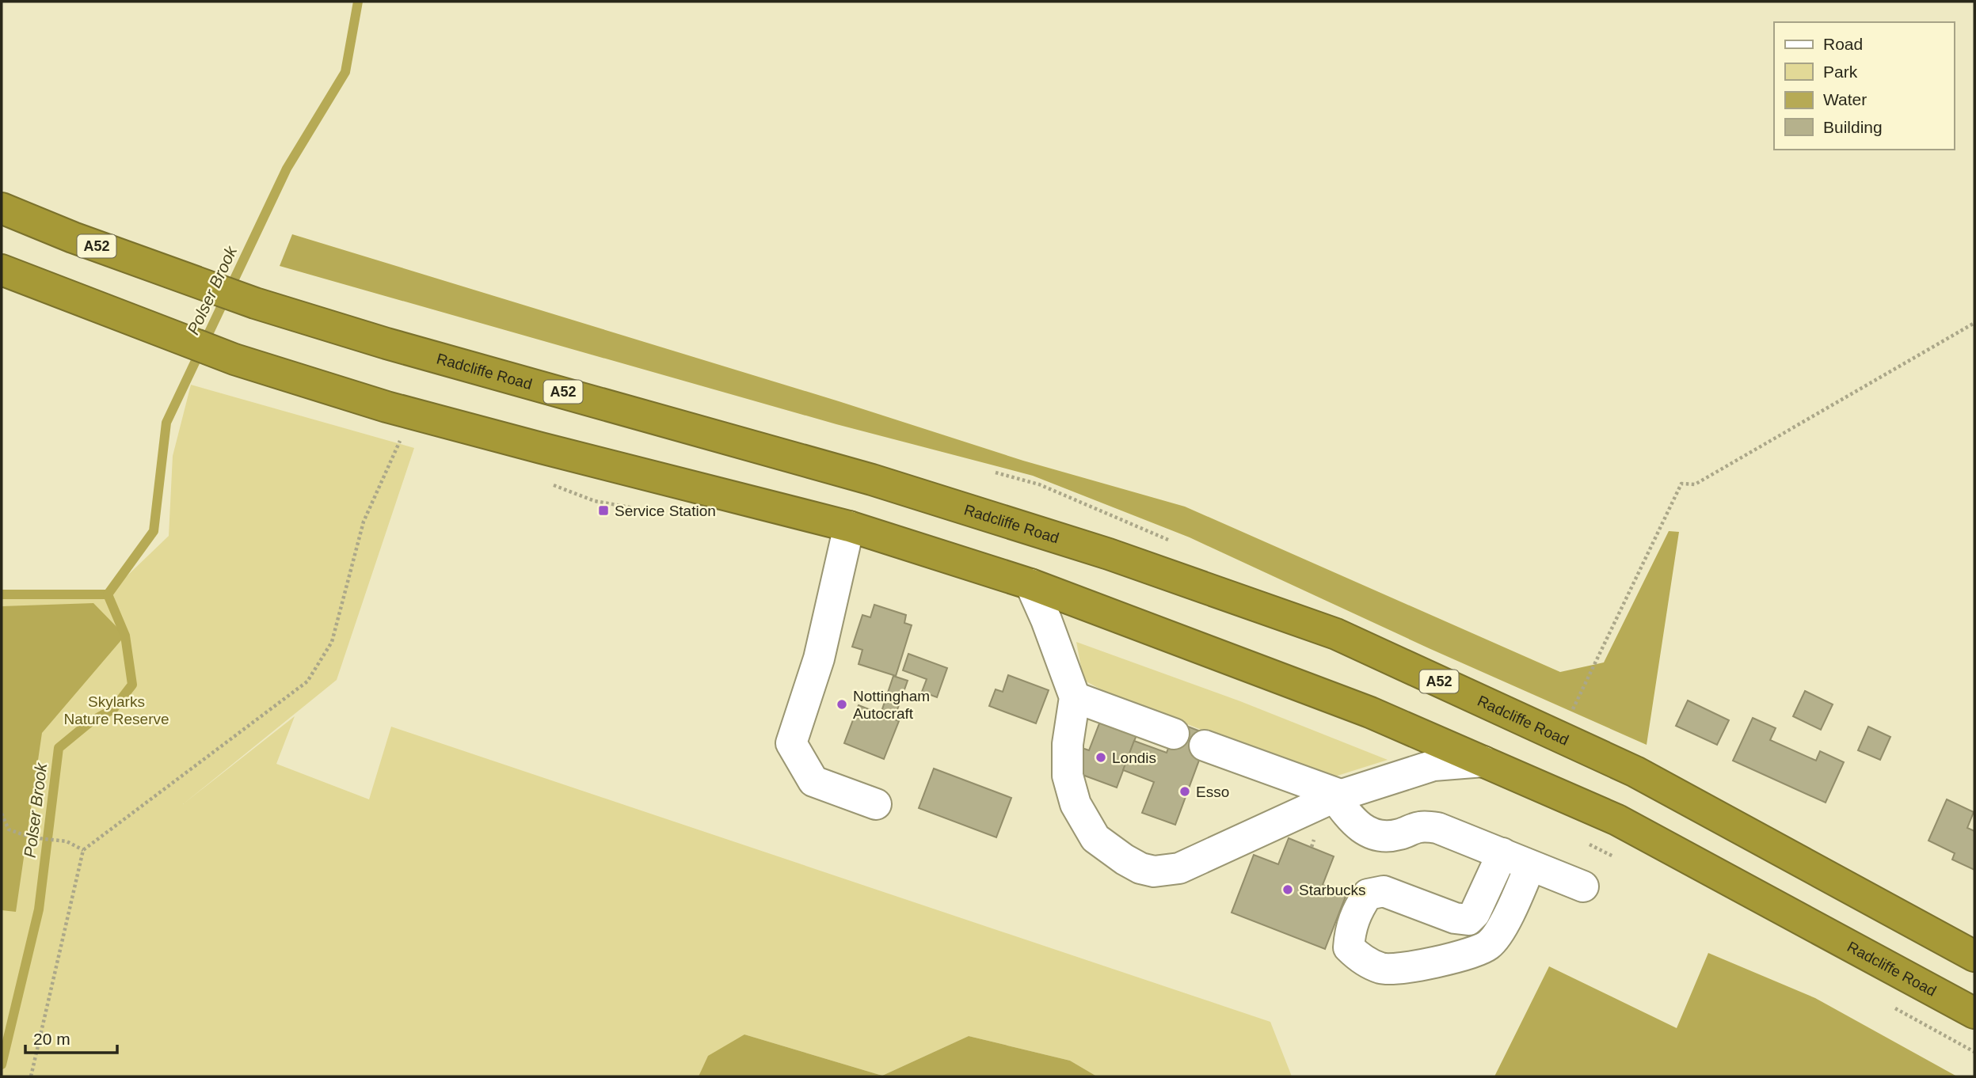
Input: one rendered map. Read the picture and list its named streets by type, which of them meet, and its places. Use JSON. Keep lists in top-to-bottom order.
{
  "streets": {
    "highway": ["A52", "Radcliffe Road"]
  },
  "water": ["Polser Brook"],
  "parks": ["Skylarks Nature Reserve"],
  "places": {
    "transit": ["Service Station"],
    "other": [
      "Nottingham Autocraft",
      "Londis",
      "Esso",
      "Starbucks"
    ]
  },
  "legend": [
    "Road",
    "Park",
    "Water",
    "Building"
  ],
  "scale_bar": "20 m"
}
